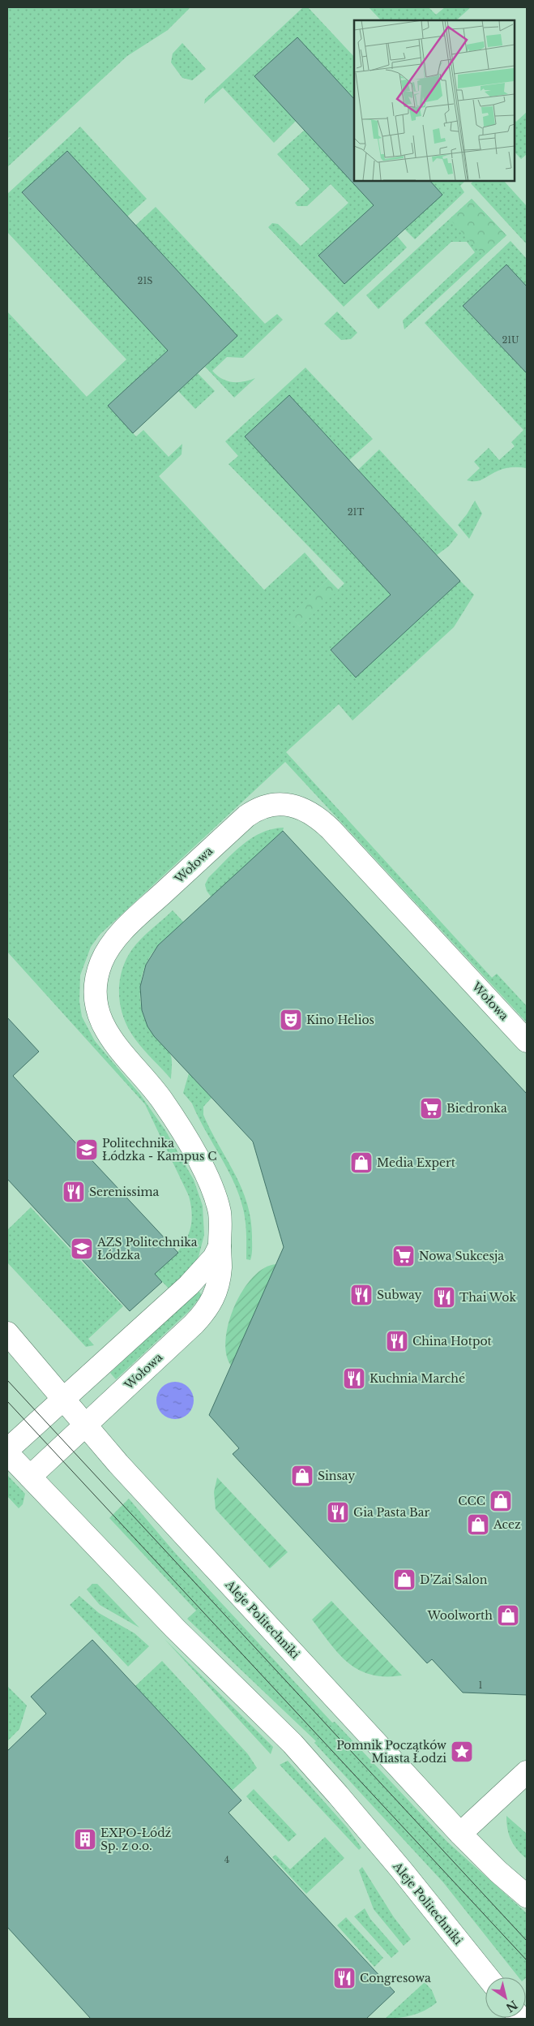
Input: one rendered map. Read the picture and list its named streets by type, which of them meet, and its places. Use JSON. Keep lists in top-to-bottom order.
{
  "streets": {
    "street": ["Wołowa", "Aleje Politechniki"]
  },
  "crossings": [
    ["Wołowa", "Aleje Politechniki"]
  ],
  "places": {
    "theatre": ["Kino Helios"],
    "supermarket": ["Biedronka", "Nowa Sukcesja"],
    "school or university": ["Politechnika Łódzka - Kampus C", "AZS Politechnika Łódzka"],
    "shop": [
      "Media Expert",
      "Sinsay",
      "CCC",
      "Acez",
      "D’Zai Salon",
      "Woolworth"
    ],
    "restaurant": [
      "Serenissima",
      "Subway",
      "Thai Wok",
      "China Hotpot",
      "Kuchnia Marché",
      "Gia Pasta Bar",
      "Congresowa"
    ],
    "place": ["Pomnik Początków Miasta Łodzi"],
    "building": ["EXPO-Łódź Sp. z o.o."]
  },
  "house_numbers": [
    "21S",
    "21U",
    "21T",
    "1",
    "4"
  ],
  "north": "bottom right"
}
